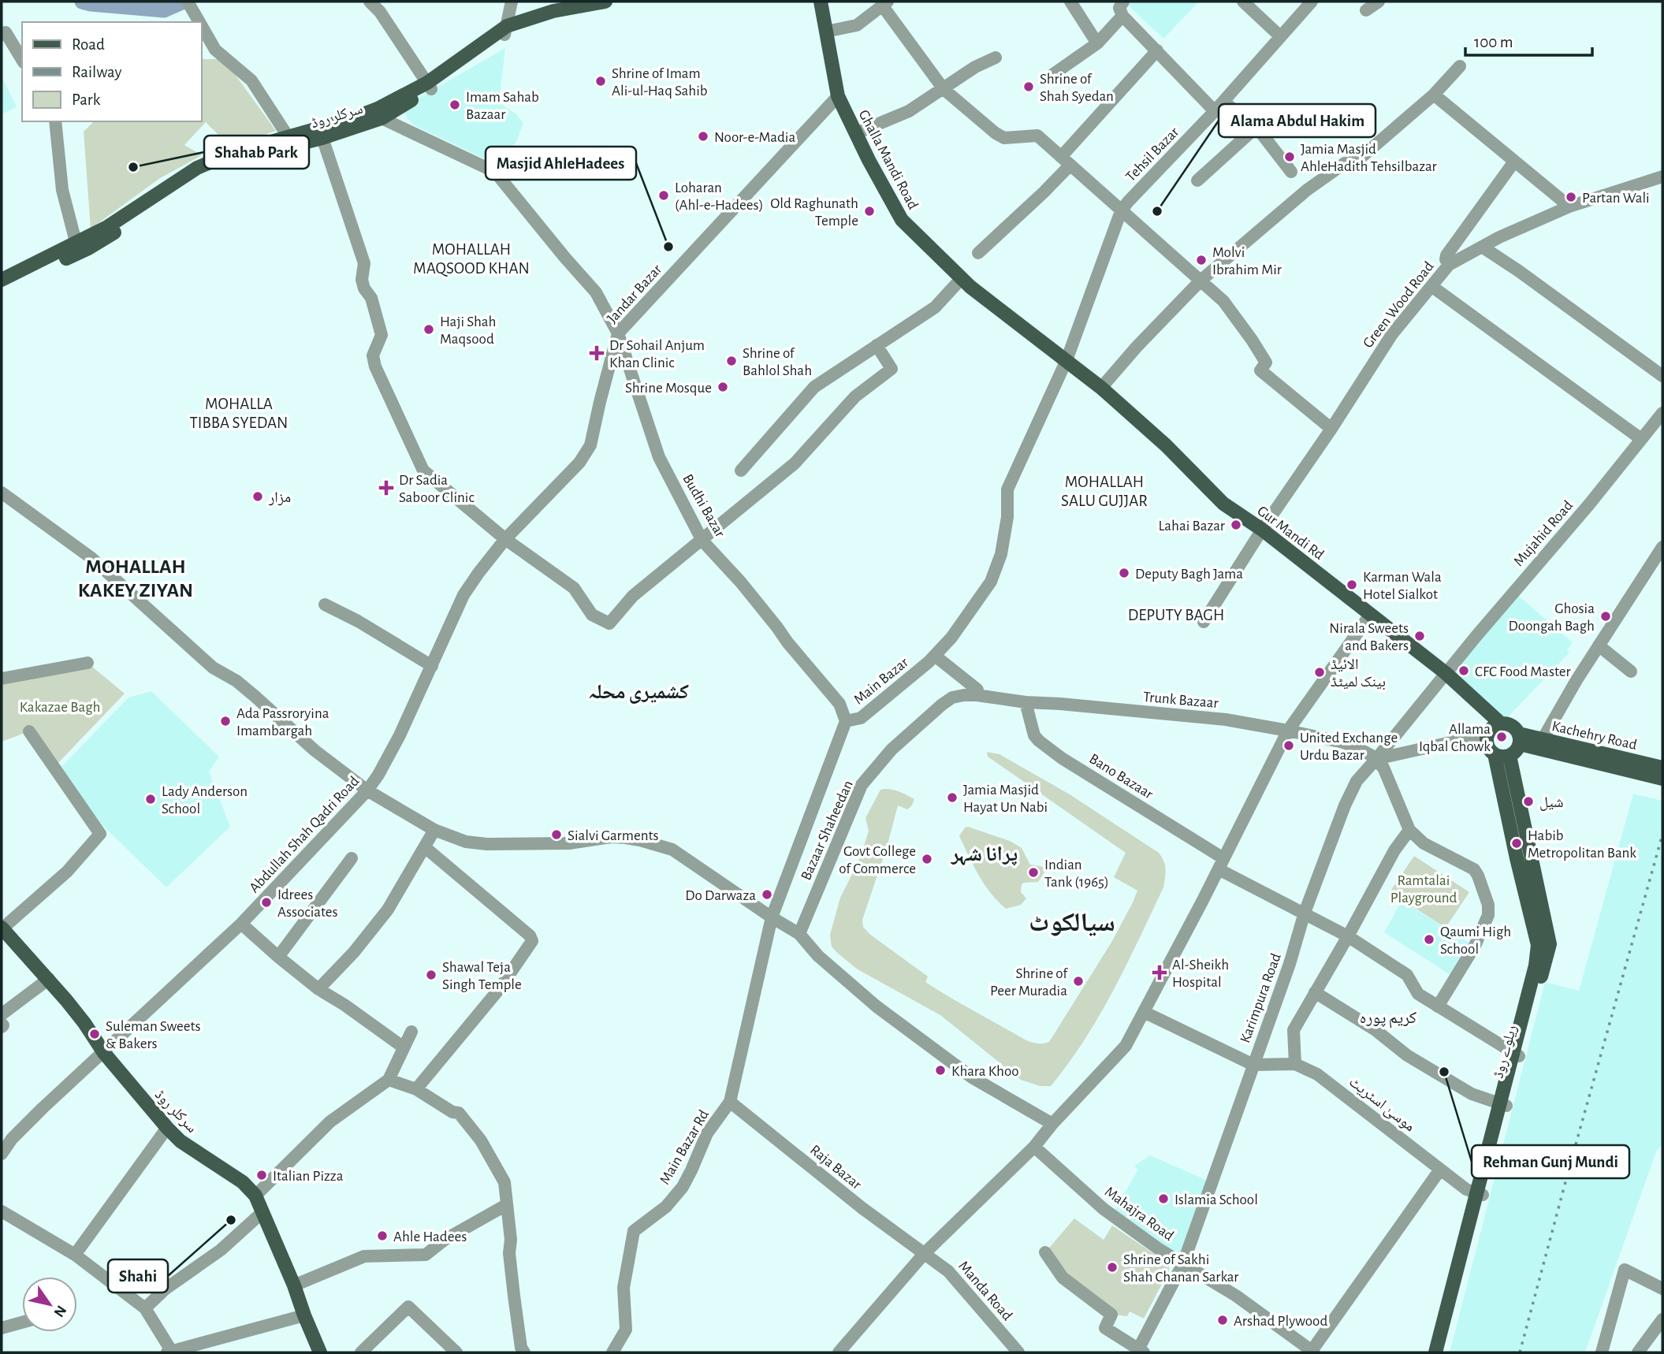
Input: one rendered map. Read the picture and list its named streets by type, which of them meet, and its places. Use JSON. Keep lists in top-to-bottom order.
{
  "streets": {
    "main road": [
      "سرکلر روڈ",
      "Ghalla Mandi Road",
      "Gur Mandi Rd",
      "Kachehry Road",
      "ریلوے روڈ"
    ],
    "street": [
      "Tehsil Bazar",
      "Jandar Bazar",
      "Green Wood Road",
      "Budhi Bazar",
      "Mujahid Road",
      "Main Bazar",
      "Trunk Bazaar",
      "Bano Bazaar",
      "Bazaar Shaheedan",
      "Abdullah Shah Qadri Road",
      "Karimpura Road",
      "موسیٰ اسٹریٹ",
      "Main Bazar Rd",
      "Raja Bazar",
      "Mahajra Road",
      "Manda Road"
    ]
  },
  "crossings": [
    ["سرکلر روڈ", "Budhi Bazar"],
    ["سرکلر روڈ", "Abdullah Shah Qadri Road"],
    ["Tehsil Bazar", "Ghalla Mandi Road"],
    ["Tehsil Bazar", "Gur Mandi Rd"],
    ["Tehsil Bazar", "Main Bazar"],
    ["Ghalla Mandi Road", "Jandar Bazar"],
    ["Ghalla Mandi Road", "Gur Mandi Rd"],
    ["Ghalla Mandi Road", "Main Bazar"],
    ["Jandar Bazar", "Budhi Bazar"],
    ["Jandar Bazar", "Abdullah Shah Qadri Road"],
    ["Green Wood Road", "Gur Mandi Rd"],
    ["Budhi Bazar", "Main Bazar"],
    ["Gur Mandi Rd", "Mujahid Road"],
    ["Gur Mandi Rd", "Main Bazar"],
    ["Gur Mandi Rd", "Kachehry Road"],
    ["Gur Mandi Rd", "Karimpura Road"],
    ["Gur Mandi Rd", "ریلوے روڈ"],
    ["Mujahid Road", "Karimpura Road"],
    ["Main Bazar", "Main Bazar Rd"],
    ["Main Bazar", "Raja Bazar"],
    ["Trunk Bazaar", "Bano Bazaar"],
    ["Trunk Bazaar", "Bazaar Shaheedan"],
    ["Trunk Bazaar", "Karimpura Road"],
    ["Kachehry Road", "ریلوے روڈ"],
    ["Bano Bazaar", "Karimpura Road"],
    ["Bano Bazaar", "ریلوے روڈ"],
    ["Karimpura Road", "موسیٰ اسٹریٹ"],
    ["Karimpura Road", "Mahajra Road"],
    ["ریلوے روڈ", "موسیٰ اسٹریٹ"],
    ["Main Bazar Rd", "Raja Bazar"],
    ["Raja Bazar", "Manda Road"]
  ],
  "districts": [
    "MOHALLAH MAQSOOD KHAN",
    "MOHALLA TIBBA SYEDAN",
    "MOHALLAH SALU GUJJAR",
    "MOHALLAH KAKEY ZIYAN",
    "DEPUTY BAGH",
    "کشمیری محلہ",
    "پرانا شہر",
    "سیالکوٹ",
    "کریم پورہ"
  ],
  "parks": ["Kakazae Bagh", "Ramtalai Playground"],
  "places": {
    "other": [
      "Shrine of Imam Ali-ul-Haq Sahib",
      "Shrine of Shah Syedan",
      "Imam Sahab Bazaar",
      "Noor-e-Madia",
      "Jamia Masjid AhleHadith Tehsilbazar",
      "Shahab Park",
      "Loharan (Ahl-e-Hadees)",
      "Partan Wali",
      "Old Raghunath Temple",
      "Alama Abdul Hakim",
      "Masjid AhleHadees",
      "Molvi Ibrahim Mir",
      "Haji Shah Maqsood",
      "Shrine of Bahlol Shah",
      "Shrine Mosque",
      "مزار",
      "Lahai Bazar",
      "Deputy Bagh Jama",
      "Karman Wala Hotel Sialkot",
      "Ghosia Doongah Bagh",
      "Nirala Sweets and Bakers",
      "CFC Food Master",
      "الائیڈ بینک لمیٹڈ",
      "Ada Passroryina Imambargah",
      "Allama Iqbal Chowk",
      "United Exchange Urdu Bazar",
      "Jamia Masjid Hayat Un Nabi",
      "Lady Anderson School",
      "شیل",
      "Sialvi Garments",
      "Habib Metropolitan Bank",
      "Govt College of Commerce",
      "Indian Tank (1965)",
      "Do Darwaza",
      "Idrees Associates",
      "Qaumi High School",
      "Shawal Teja Singh Temple",
      "Shrine of Peer Muradia",
      "Suleman Sweets & Bakers",
      "Khara Khoo",
      "Rehman Gunj Mundi",
      "Italian Pizza",
      "Islamia School",
      "Shahi",
      "Ahle Hadees",
      "Shrine of Sakhi Shah Chanan Sarkar",
      "Arshad Plywood"
    ],
    "health": ["Dr Sohail Anjum Khan Clinic", "Dr Sadia Saboor Clinic", "Al-Sheikh Hospital"]
  },
  "legend": ["Road", "Railway", "Park"],
  "scale_bar": "100 m",
  "north": "bottom right"
}
